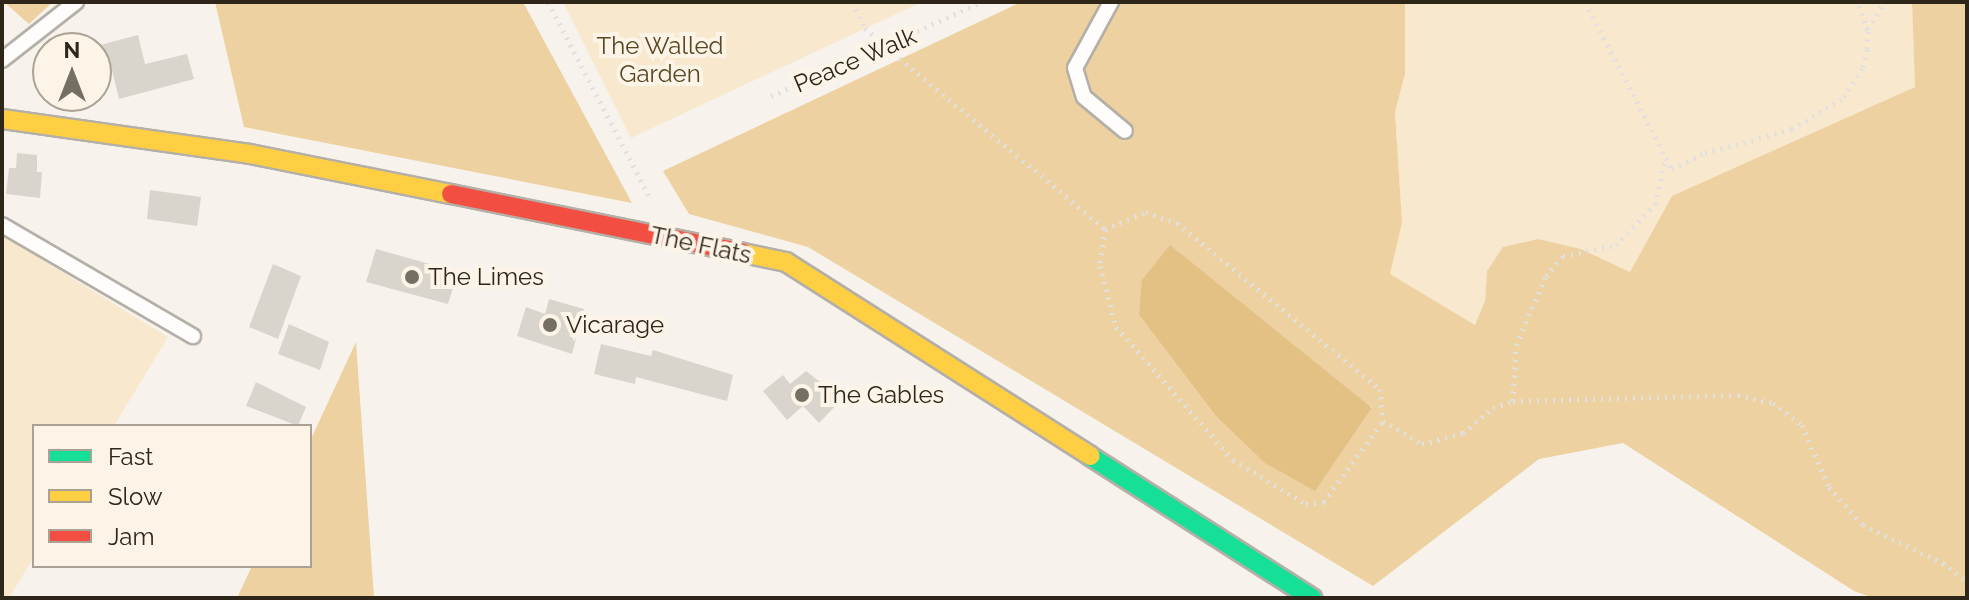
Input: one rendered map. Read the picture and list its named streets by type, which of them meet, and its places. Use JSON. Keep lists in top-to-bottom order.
{
  "streets": {
    "street": ["The Flats"],
    "path": ["Peace Walk"]
  },
  "parks": ["The Walled Garden"],
  "places": ["The Limes", "Vicarage", "The Gables"],
  "legend": ["Fast", "Slow", "Jam"],
  "north": "top"
}
